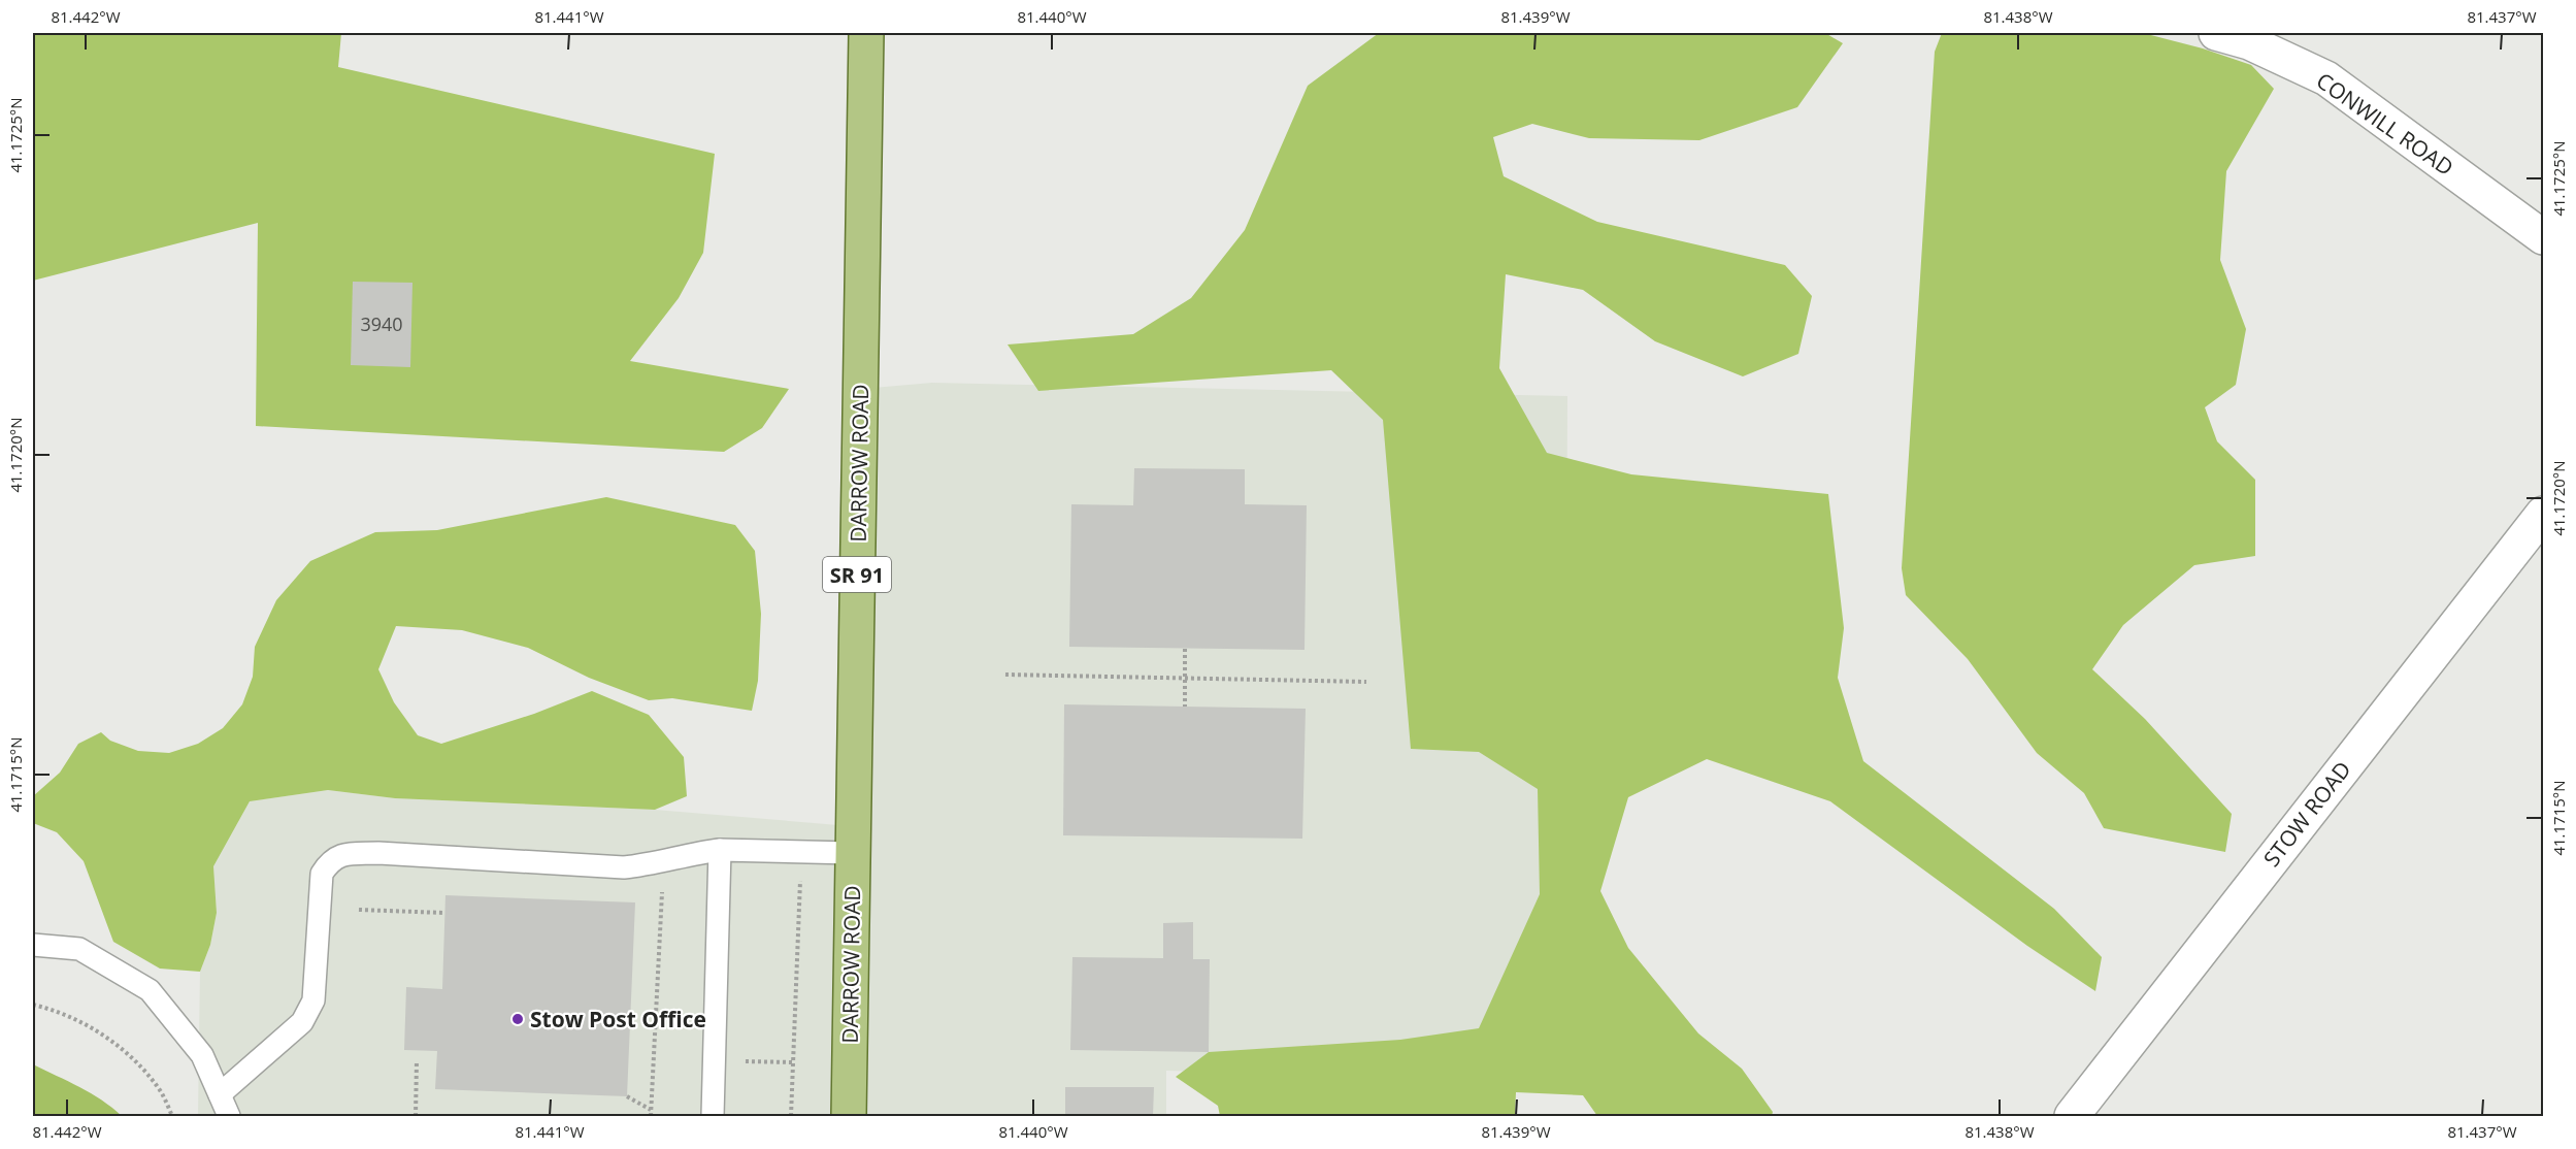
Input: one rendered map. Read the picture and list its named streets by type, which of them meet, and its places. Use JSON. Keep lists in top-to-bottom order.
{
  "streets": {
    "main road": ["DARROW ROAD", "SR 91"],
    "street": ["CONWILL ROAD", "STOW ROAD"]
  },
  "places": ["Stow Post Office"],
  "house_numbers": ["3940"],
  "coordinates": [
    "81.442°W",
    "81.441°W",
    "81.440°W",
    "81.439°W",
    "81.438°W",
    "81.437°W",
    "41.1725°N",
    "41.1720°N",
    "41.1715°N"
  ]
}
